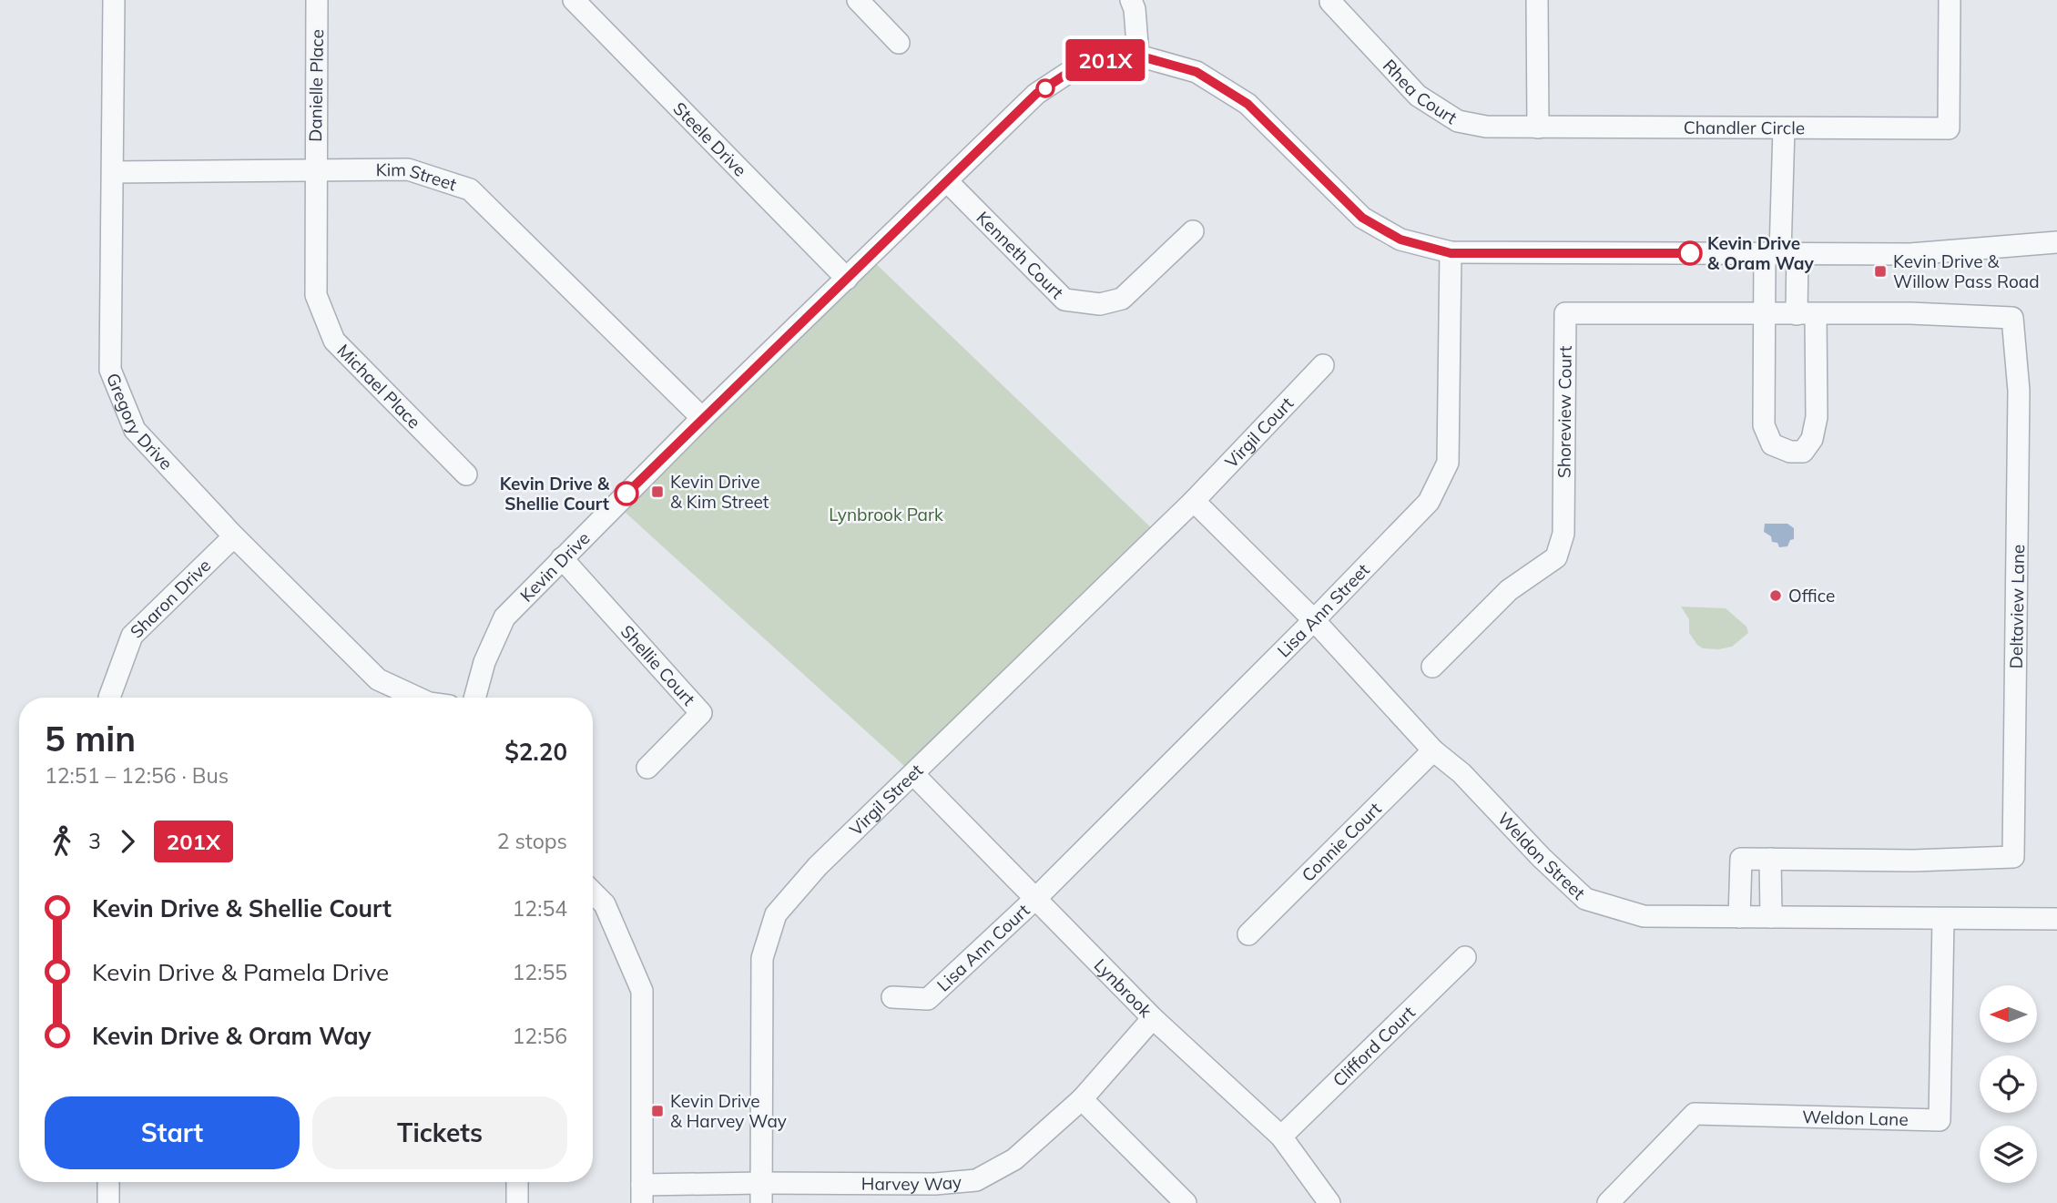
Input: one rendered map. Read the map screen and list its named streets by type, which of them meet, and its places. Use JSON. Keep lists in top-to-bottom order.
{
  "streets": {
    "street": [
      "Danielle Place",
      "Rhea Court",
      "Chandler Circle",
      "Steele Drive",
      "Kim Street",
      "Kenneth Court",
      "Michael Place",
      "Shoreview Court",
      "Gregory Drive",
      "Virgil Court",
      "Kevin Drive",
      "Sharon Drive",
      "Deltaview Lane",
      "Lisa Ann Street",
      "Shellie Court",
      "Virgil Street",
      "Connie Court",
      "Weldon Street",
      "Lisa Ann Court",
      "Lynbrook",
      "Clifford Court",
      "Weldon Lane",
      "Harvey Way"
    ]
  },
  "crossings": [
    ["Danielle Place", "Kim Street"],
    ["Danielle Place", "Michael Place"],
    ["Rhea Court", "Chandler Circle"],
    ["Steele Drive", "Kevin Drive"],
    ["Kim Street", "Michael Place"],
    ["Kim Street", "Gregory Drive"],
    ["Kim Street", "Kevin Drive"],
    ["Kenneth Court", "Kevin Drive"],
    ["Shoreview Court", "Deltaview Lane"],
    ["Gregory Drive", "Sharon Drive"],
    ["Virgil Court", "Virgil Street"],
    ["Virgil Court", "Weldon Street"],
    ["Kevin Drive", "Lisa Ann Street"],
    ["Kevin Drive", "Shellie Court"],
    ["Deltaview Lane", "Weldon Street"],
    ["Lisa Ann Street", "Weldon Street"],
    ["Lisa Ann Street", "Lisa Ann Court"],
    ["Lisa Ann Street", "Lynbrook"],
    ["Virgil Street", "Weldon Street"],
    ["Virgil Street", "Lynbrook"],
    ["Virgil Street", "Harvey Way"],
    ["Connie Court", "Weldon Street"],
    ["Weldon Street", "Weldon Lane"],
    ["Lisa Ann Court", "Lynbrook"],
    ["Lynbrook", "Clifford Court"],
    ["Lynbrook", "Harvey Way"]
  ],
  "parks": ["Lynbrook Park"],
  "places": {
    "other": ["Kevin Drive & Oram Way", "Kevin Drive & Shellie Court", "Office"],
    "transit": ["Kevin Drive & Willow Pass Road", "Kevin Drive & Kim Street", "Kevin Drive & Harvey Way"]
  },
  "lines": ["bus line 201X"],
  "north": "left",
  "page": {
    "on_map": "201X",
    "heading": ["5 min", "12:51 – 12:56 · Bus", "$2.20"],
    "legs": ["3", "201X", "2 stops"],
    "list": [
      {
        "name": "Kevin Drive & Shellie Court",
        "value": "12:54"
      },
      {
        "name": "Kevin Drive & Pamela Drive",
        "value": "12:55"
      },
      {
        "name": "Kevin Drive & Oram Way",
        "value": "12:56"
      }
    ],
    "buttons": ["Start", "Tickets"]
  }
}
